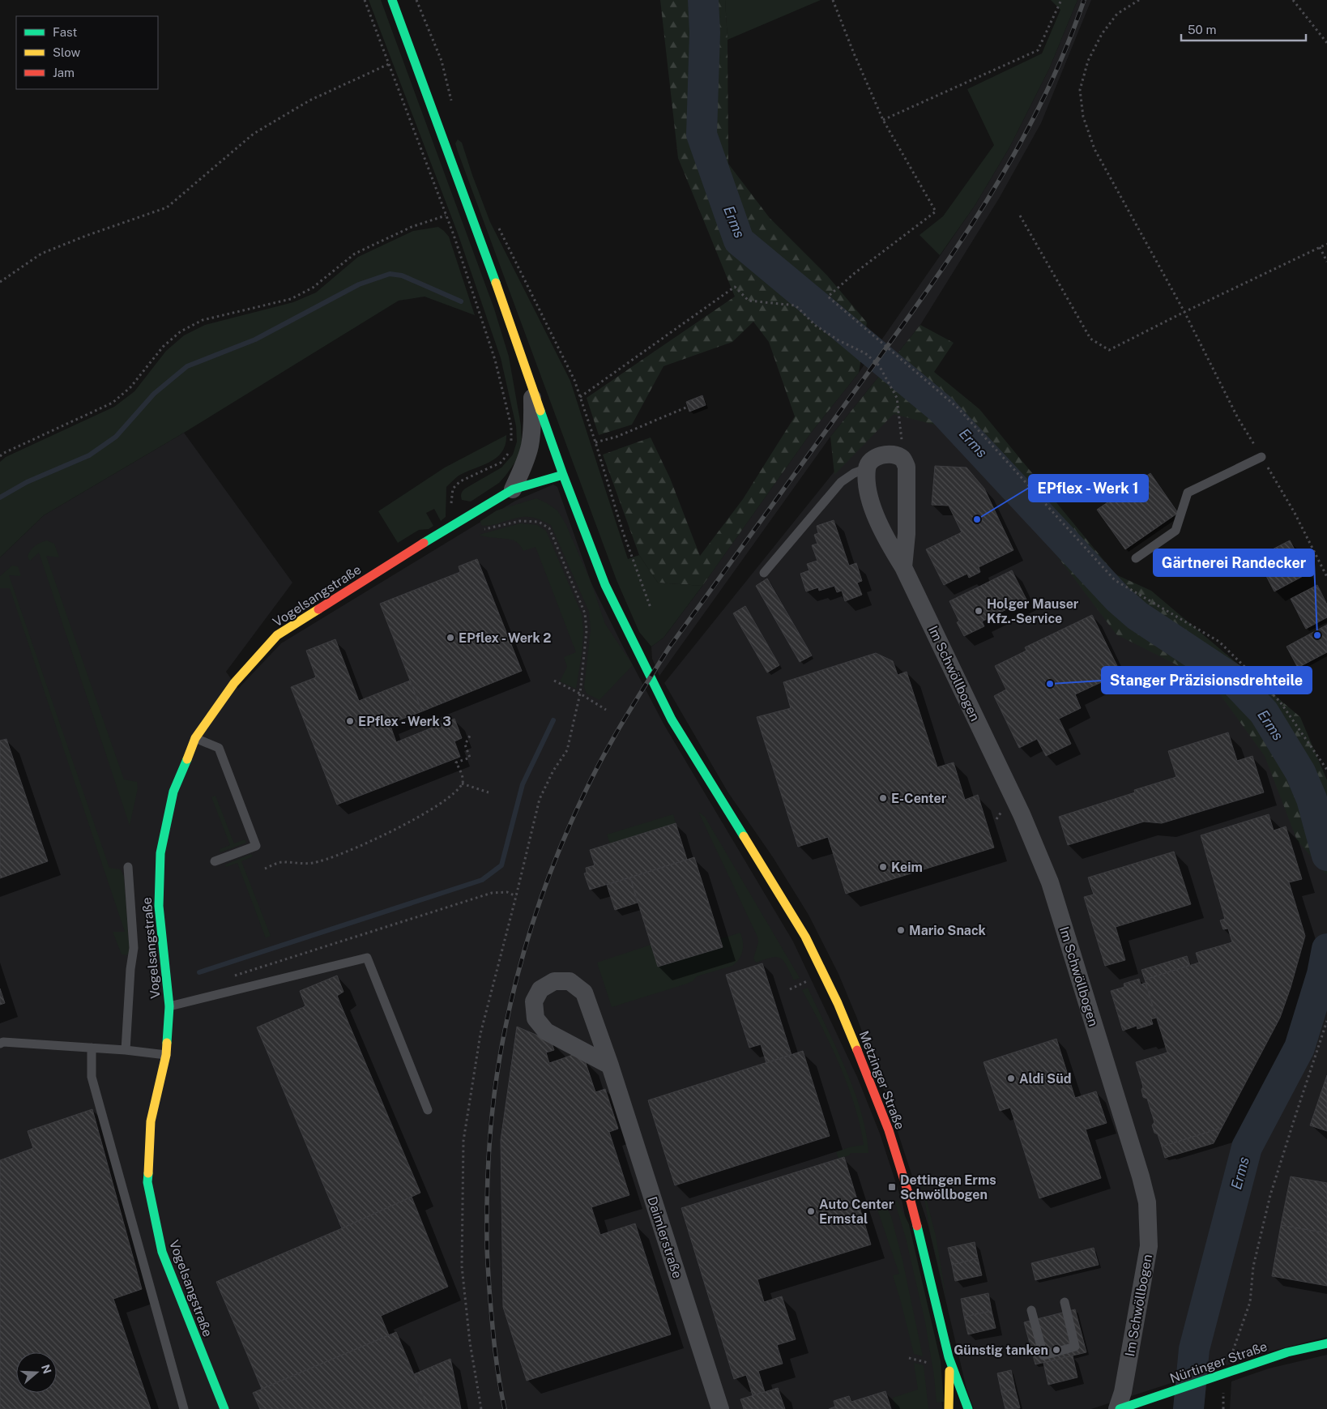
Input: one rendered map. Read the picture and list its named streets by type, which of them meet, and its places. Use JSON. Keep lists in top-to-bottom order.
{
  "streets": {
    "street": [
      "Vogelsangstraße",
      "Im Schwöllbogen",
      "Metzinger Straße",
      "Daimlerstraße",
      "Nürtinger Straße"
    ]
  },
  "crossings": [
    ["Vogelsangstraße", "Metzinger Straße"],
    ["Im Schwöllbogen", "Nürtinger Straße"]
  ],
  "water": ["Erms"],
  "places": {
    "other": [
      "EPflex - Werk 1",
      "Holger Mauser Kfz.-Service",
      "Gärtnerei Randecker",
      "EPflex - Werk 2",
      "Stanger Präzisionsdrehteile",
      "EPflex - Werk 3",
      "E-Center",
      "Keim",
      "Mario Snack",
      "Aldi Süd",
      "Auto Center Ermstal",
      "Günstig tanken"
    ],
    "transit": ["Dettingen Erms Schwöllbogen"]
  },
  "legend": ["Fast", "Slow", "Jam"],
  "scale_bar": "50 m",
  "north": "right"
}
